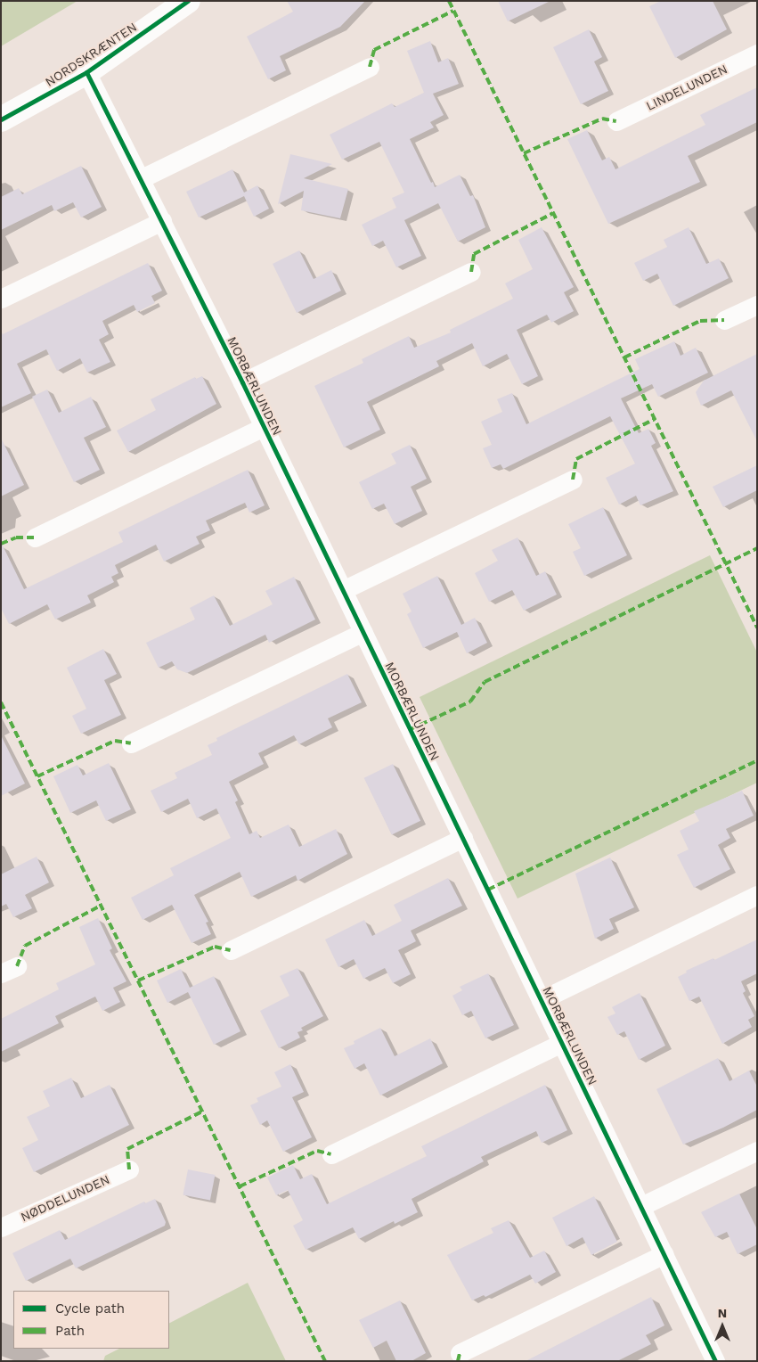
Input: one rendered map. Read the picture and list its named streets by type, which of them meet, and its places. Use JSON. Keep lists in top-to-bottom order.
{
  "streets": {
    "street": [
      "NORDSKRÆNTEN",
      "LINDELUNDEN",
      "MORBÆRLUNDEN",
      "NØDDELUNDEN"
    ]
  },
  "crossings": [
    ["NORDSKRÆNTEN", "MORBÆRLUNDEN"]
  ],
  "legend": ["Cycle path", "Path"],
  "north": "top"
}
